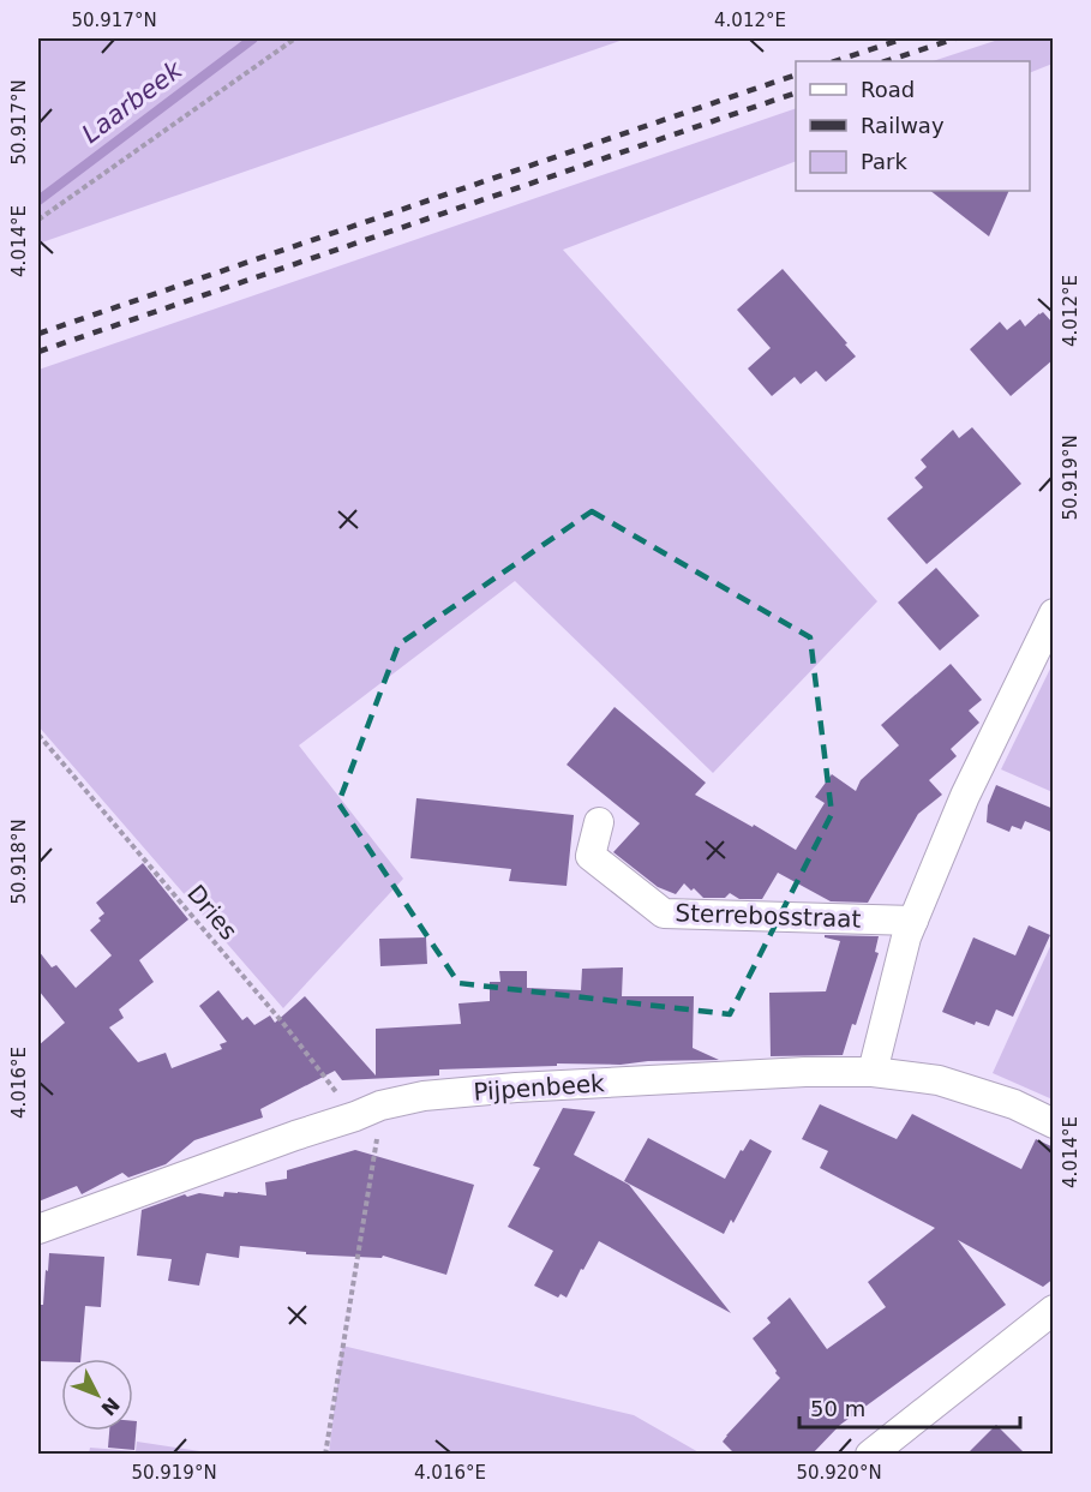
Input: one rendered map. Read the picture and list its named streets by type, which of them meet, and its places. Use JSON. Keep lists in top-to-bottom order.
{
  "streets": {
    "street": ["Sterrebosstraat", "Pijpenbeek"],
    "path": ["Dries"]
  },
  "crossings": [
    ["Dries", "Pijpenbeek"]
  ],
  "water": ["Laarbeek"],
  "legend": ["Road", "Railway", "Park"],
  "scale_bar": "50 m",
  "north": "bottom right",
  "coordinates": [
    "50.917°N",
    "4.012°E",
    "4.014°E",
    "50.919°N",
    "50.918°N",
    "4.016°E",
    "50.920°N"
  ]
}
